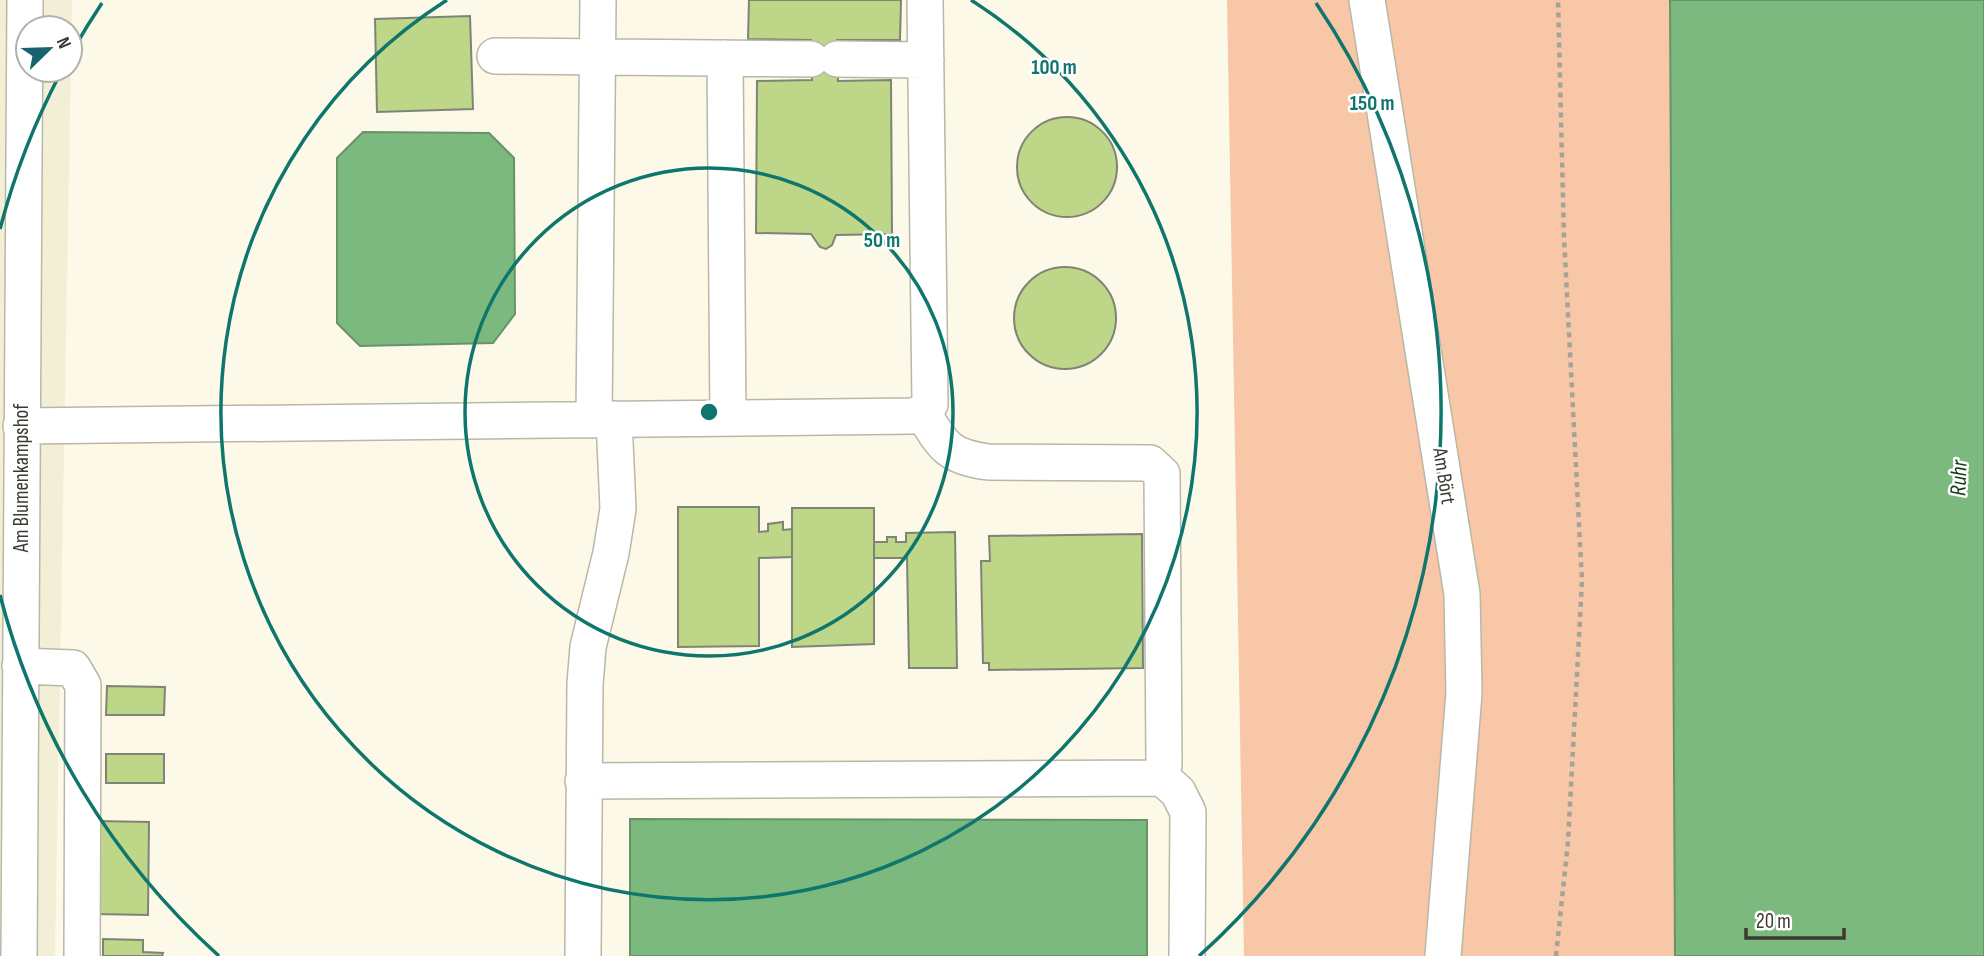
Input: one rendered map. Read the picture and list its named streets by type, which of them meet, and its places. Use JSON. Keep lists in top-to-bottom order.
{
  "streets": {
    "street": ["Am Bört", "Am Blumenkampshof"]
  },
  "water": ["Ruhr"],
  "scale_bar": "20 m",
  "north": "top right",
  "rings": ["100 m", "150 m", "50 m"]
}
